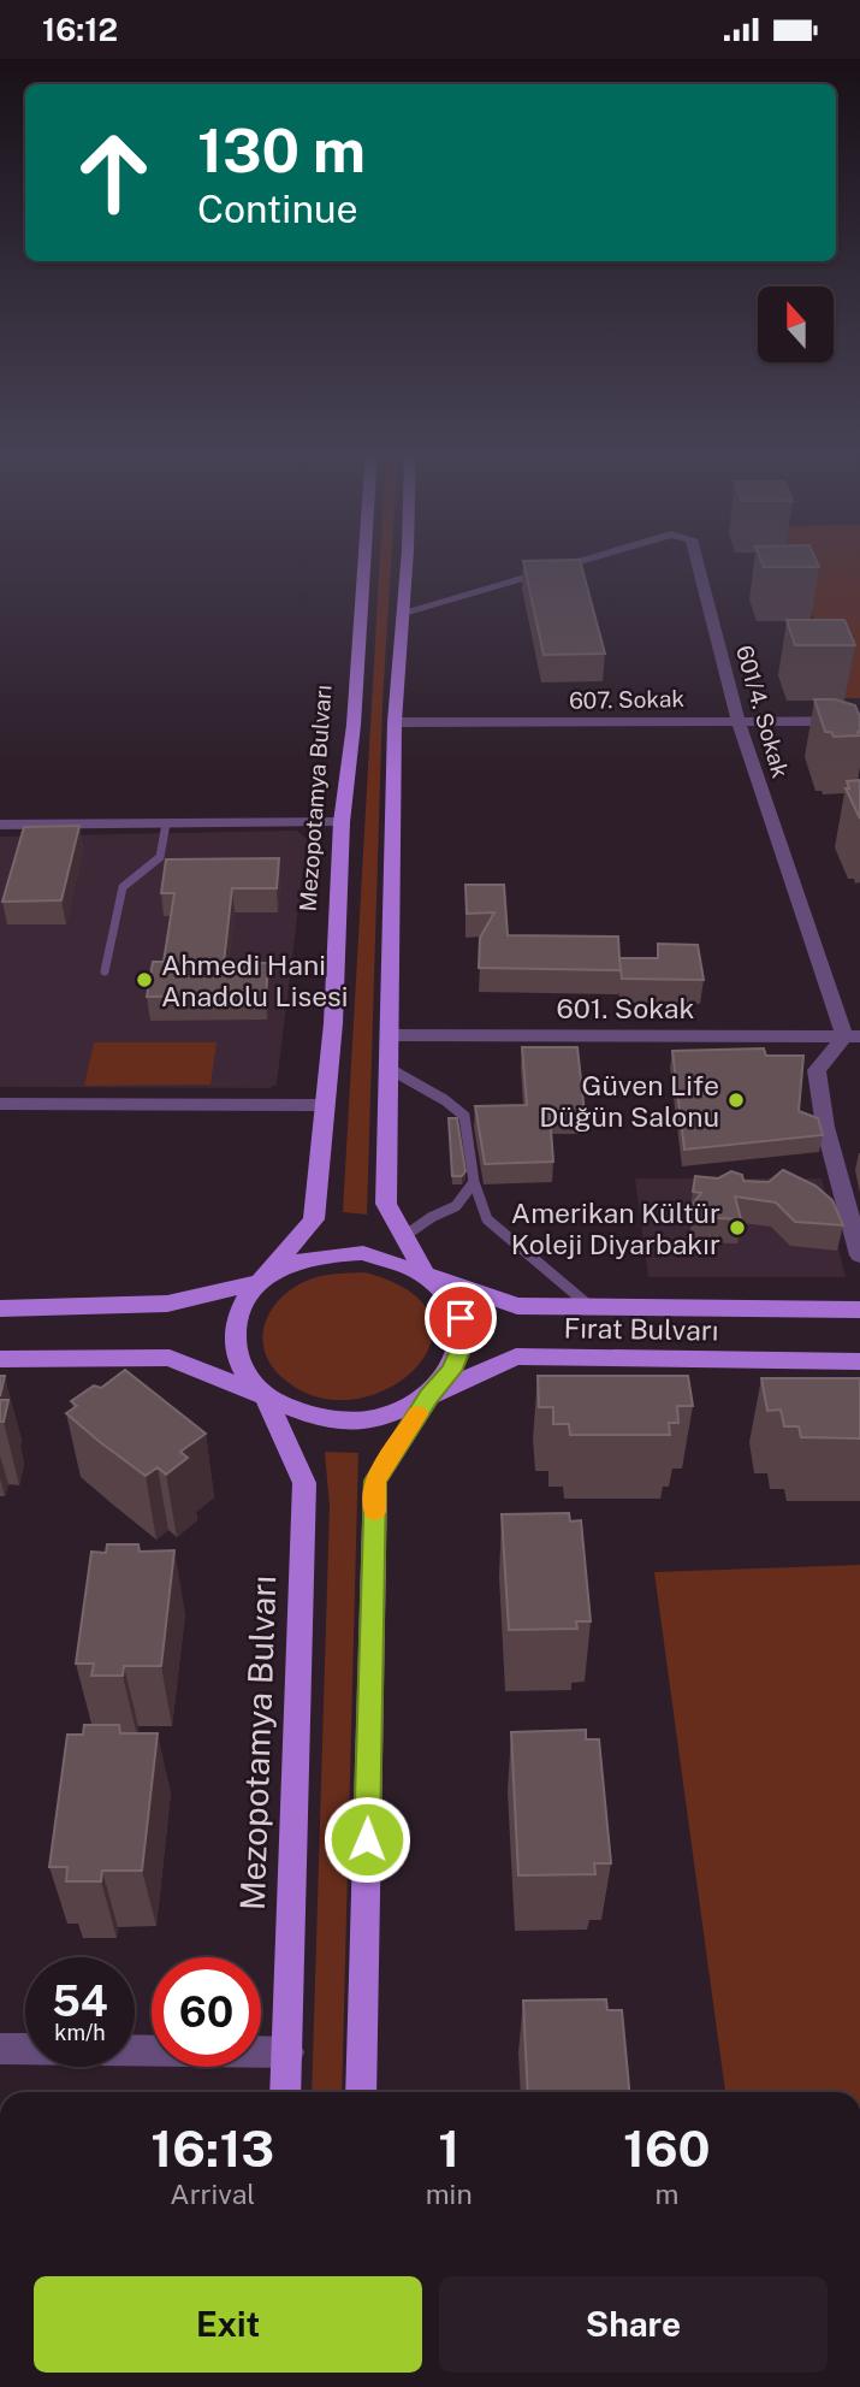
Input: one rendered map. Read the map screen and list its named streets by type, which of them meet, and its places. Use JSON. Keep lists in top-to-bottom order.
{
  "streets": {
    "main road": ["Mezopotamya Bulvarı", "Fırat Bulvarı"],
    "street": ["607. Sokak", "601/4. Sokak", "601. Sokak"]
  },
  "crossings": [
    ["607. Sokak", "601/4. Sokak"],
    ["601/4. Sokak", "601. Sokak"],
    ["Mezopotamya Bulvarı", "Fırat Bulvarı"]
  ],
  "places": ["Ahmedi Hani Anadolu Lisesi", "Güven Life Düğün Salonu", "Amerikan Kültür Koleji Diyarbakır"],
  "north": "top",
  "page": {
    "status": "16:12",
    "turn": ["130 m", "Continue"],
    "speed": "54 km/h",
    "limit": "60",
    "eta": [
      "16:13",
      "Arrival",
      "1",
      "min",
      "160",
      "m"
    ],
    "buttons": ["Exit", "Share"]
  }
}
